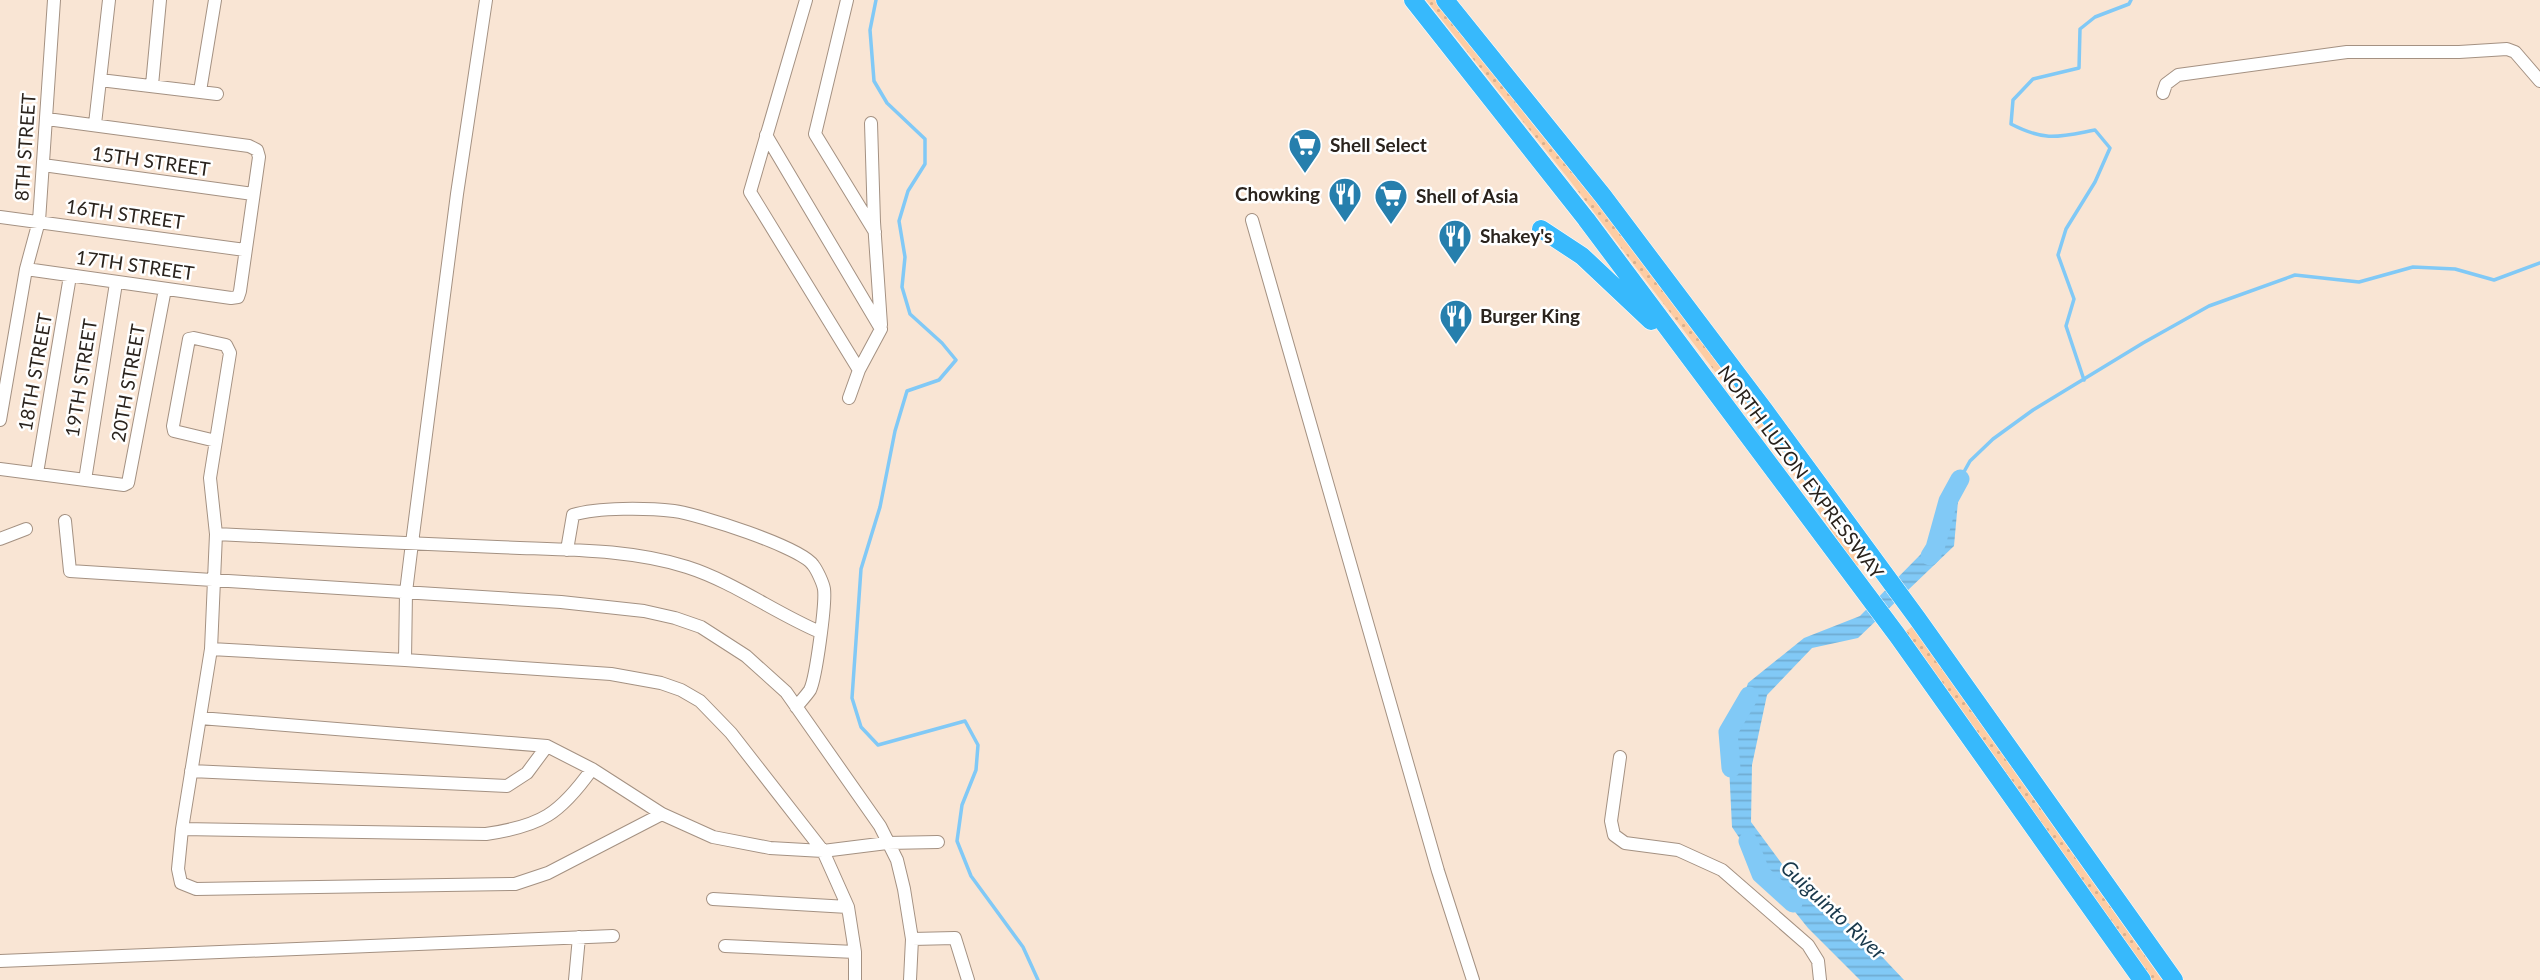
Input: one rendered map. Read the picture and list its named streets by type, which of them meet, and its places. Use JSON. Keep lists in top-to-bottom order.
{
  "streets": {
    "highway": ["NORTH LUZON EXPRESSWAY"],
    "street": [
      "8TH STREET",
      "15TH STREET",
      "16TH STREET",
      "17TH STREET",
      "18TH STREET",
      "19TH STREET",
      "20TH STREET"
    ]
  },
  "crossings": [
    ["8TH STREET", "15TH STREET"],
    ["8TH STREET", "16TH STREET"],
    ["8TH STREET", "17TH STREET"],
    ["16TH STREET", "17TH STREET"],
    ["17TH STREET", "18TH STREET"],
    ["17TH STREET", "19TH STREET"],
    ["17TH STREET", "20TH STREET"],
    ["19TH STREET", "20TH STREET"]
  ],
  "water": ["Guiguinto River"],
  "places": {
    "supermarket": ["Shell Select", "Shell of Asia"],
    "restaurant": ["Chowking", "Shakey's", "Burger King"]
  }
}
